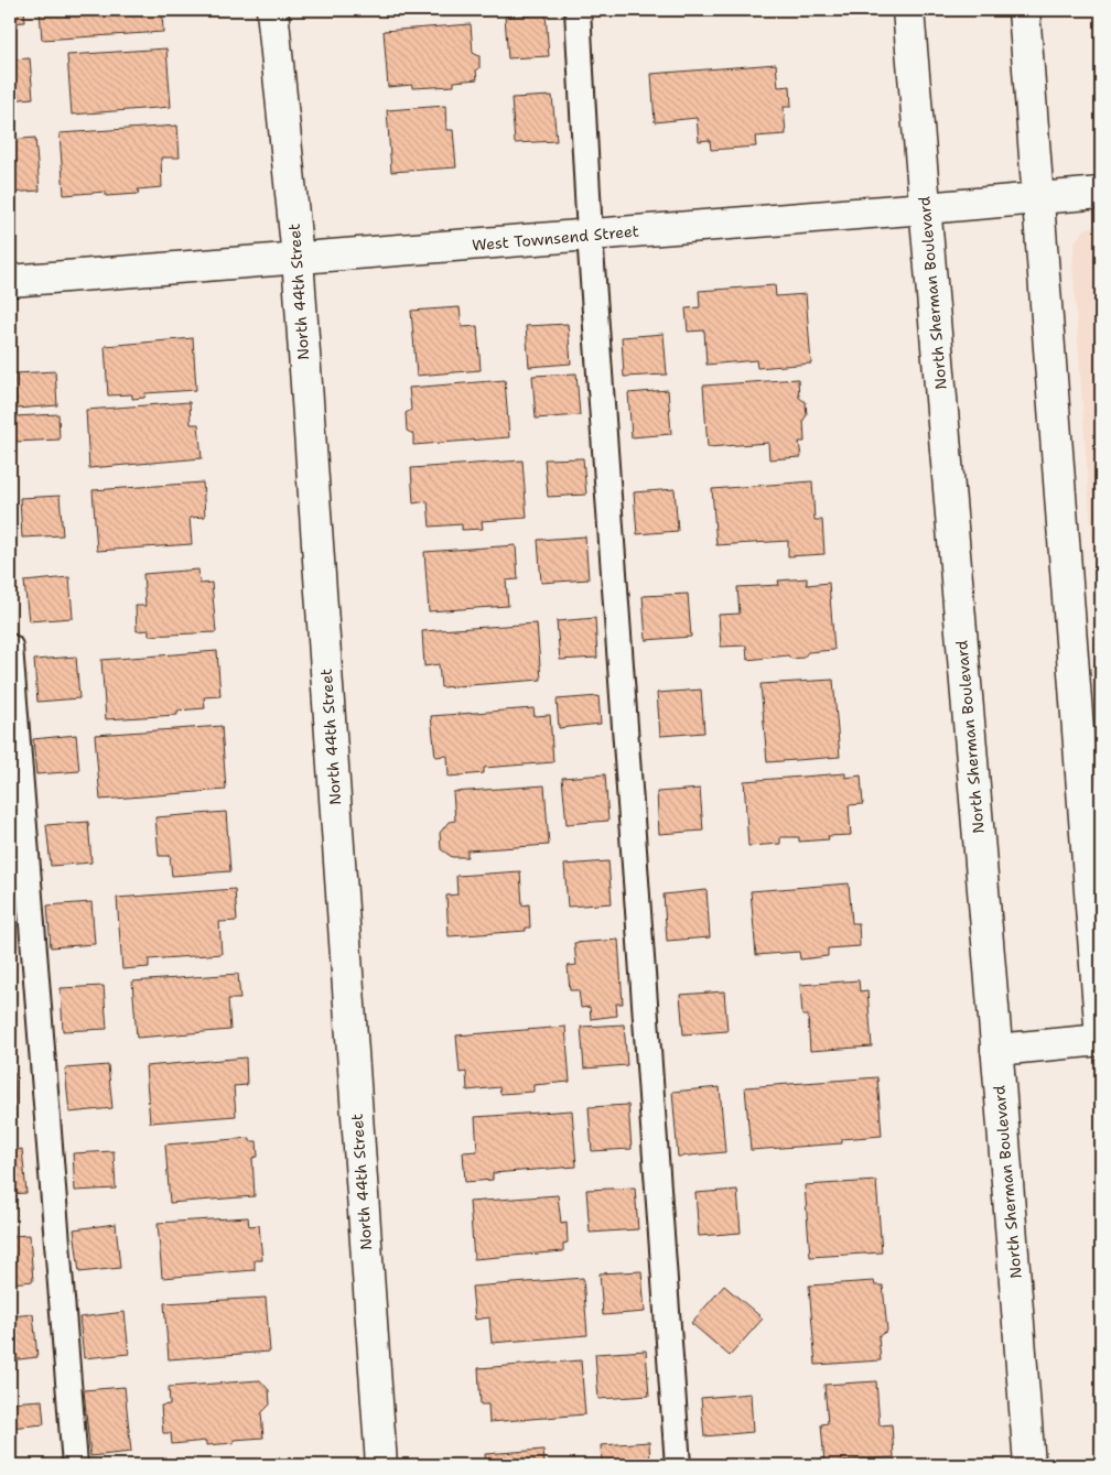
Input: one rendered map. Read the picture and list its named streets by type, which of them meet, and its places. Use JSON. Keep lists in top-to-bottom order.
{
  "streets": {
    "street": ["West Townsend Street", "North 44th Street", "North Sherman Boulevard"]
  },
  "crossings": [
    ["West Townsend Street", "North 44th Street"],
    ["West Townsend Street", "North Sherman Boulevard"]
  ]
}
